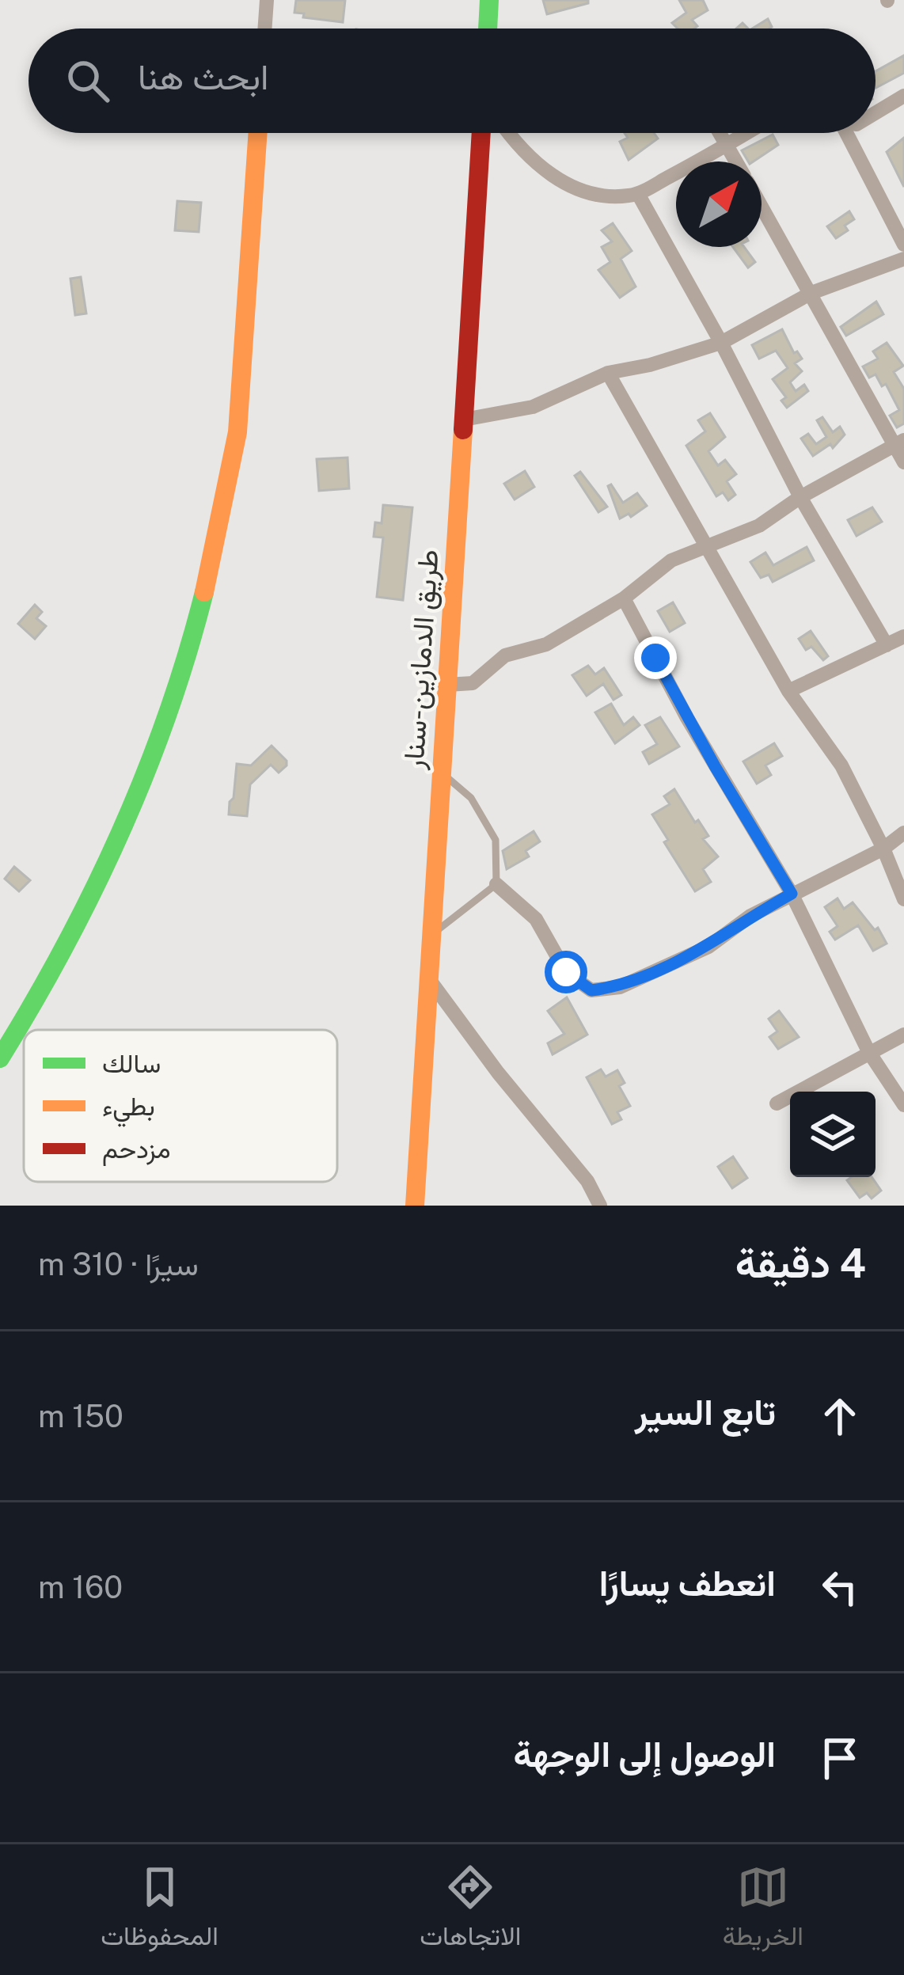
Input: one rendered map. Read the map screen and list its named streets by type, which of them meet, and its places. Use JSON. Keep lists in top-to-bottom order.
{
  "streets": {
    "main road": ["طريق الدمازين-سنار"]
  },
  "legend": ["سالك", "بطيء", "مزدحم"],
  "north": "top right",
  "page": {
    "search": "ابحث هنا",
    "heading": ["4 دقيقة", "سيرًا · 310 m"],
    "list": [
      ["تابع السير", "150 m"],
      ["انعطف يسارًا", "160 m"],
      "الوصول إلى الوجهة"
    ],
    "nav": ["الخريطة", "الاتجاهات", "المحفوظات"]
  }
}
